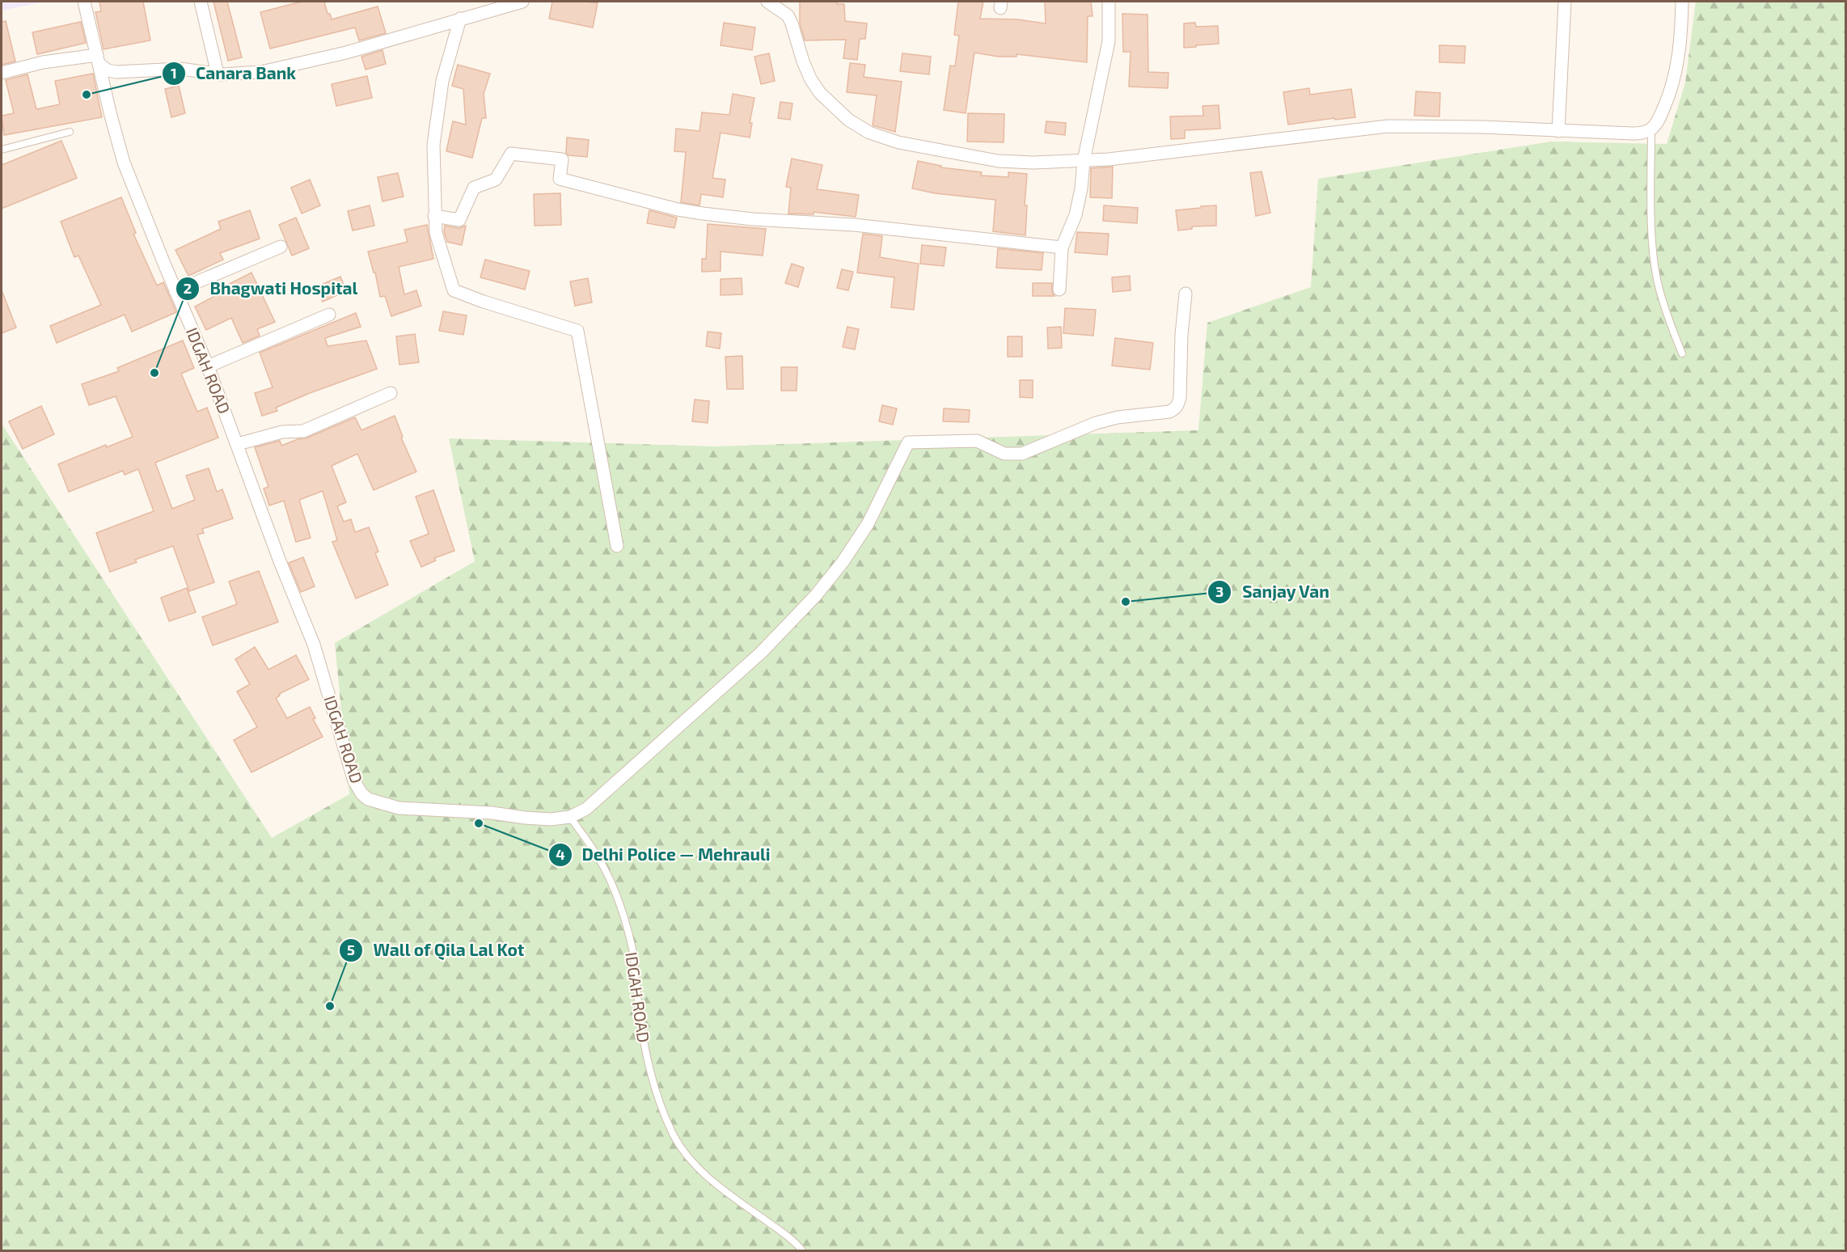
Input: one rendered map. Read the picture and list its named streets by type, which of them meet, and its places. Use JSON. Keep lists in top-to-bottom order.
{
  "streets": {
    "street": ["IDGAH ROAD"]
  },
  "places": [
    "Canara Bank",
    "Bhagwati Hospital",
    "Sanjay Van",
    "Delhi Police — Mehrauli",
    "Wall of Qila Lal Kot"
  ]
}
